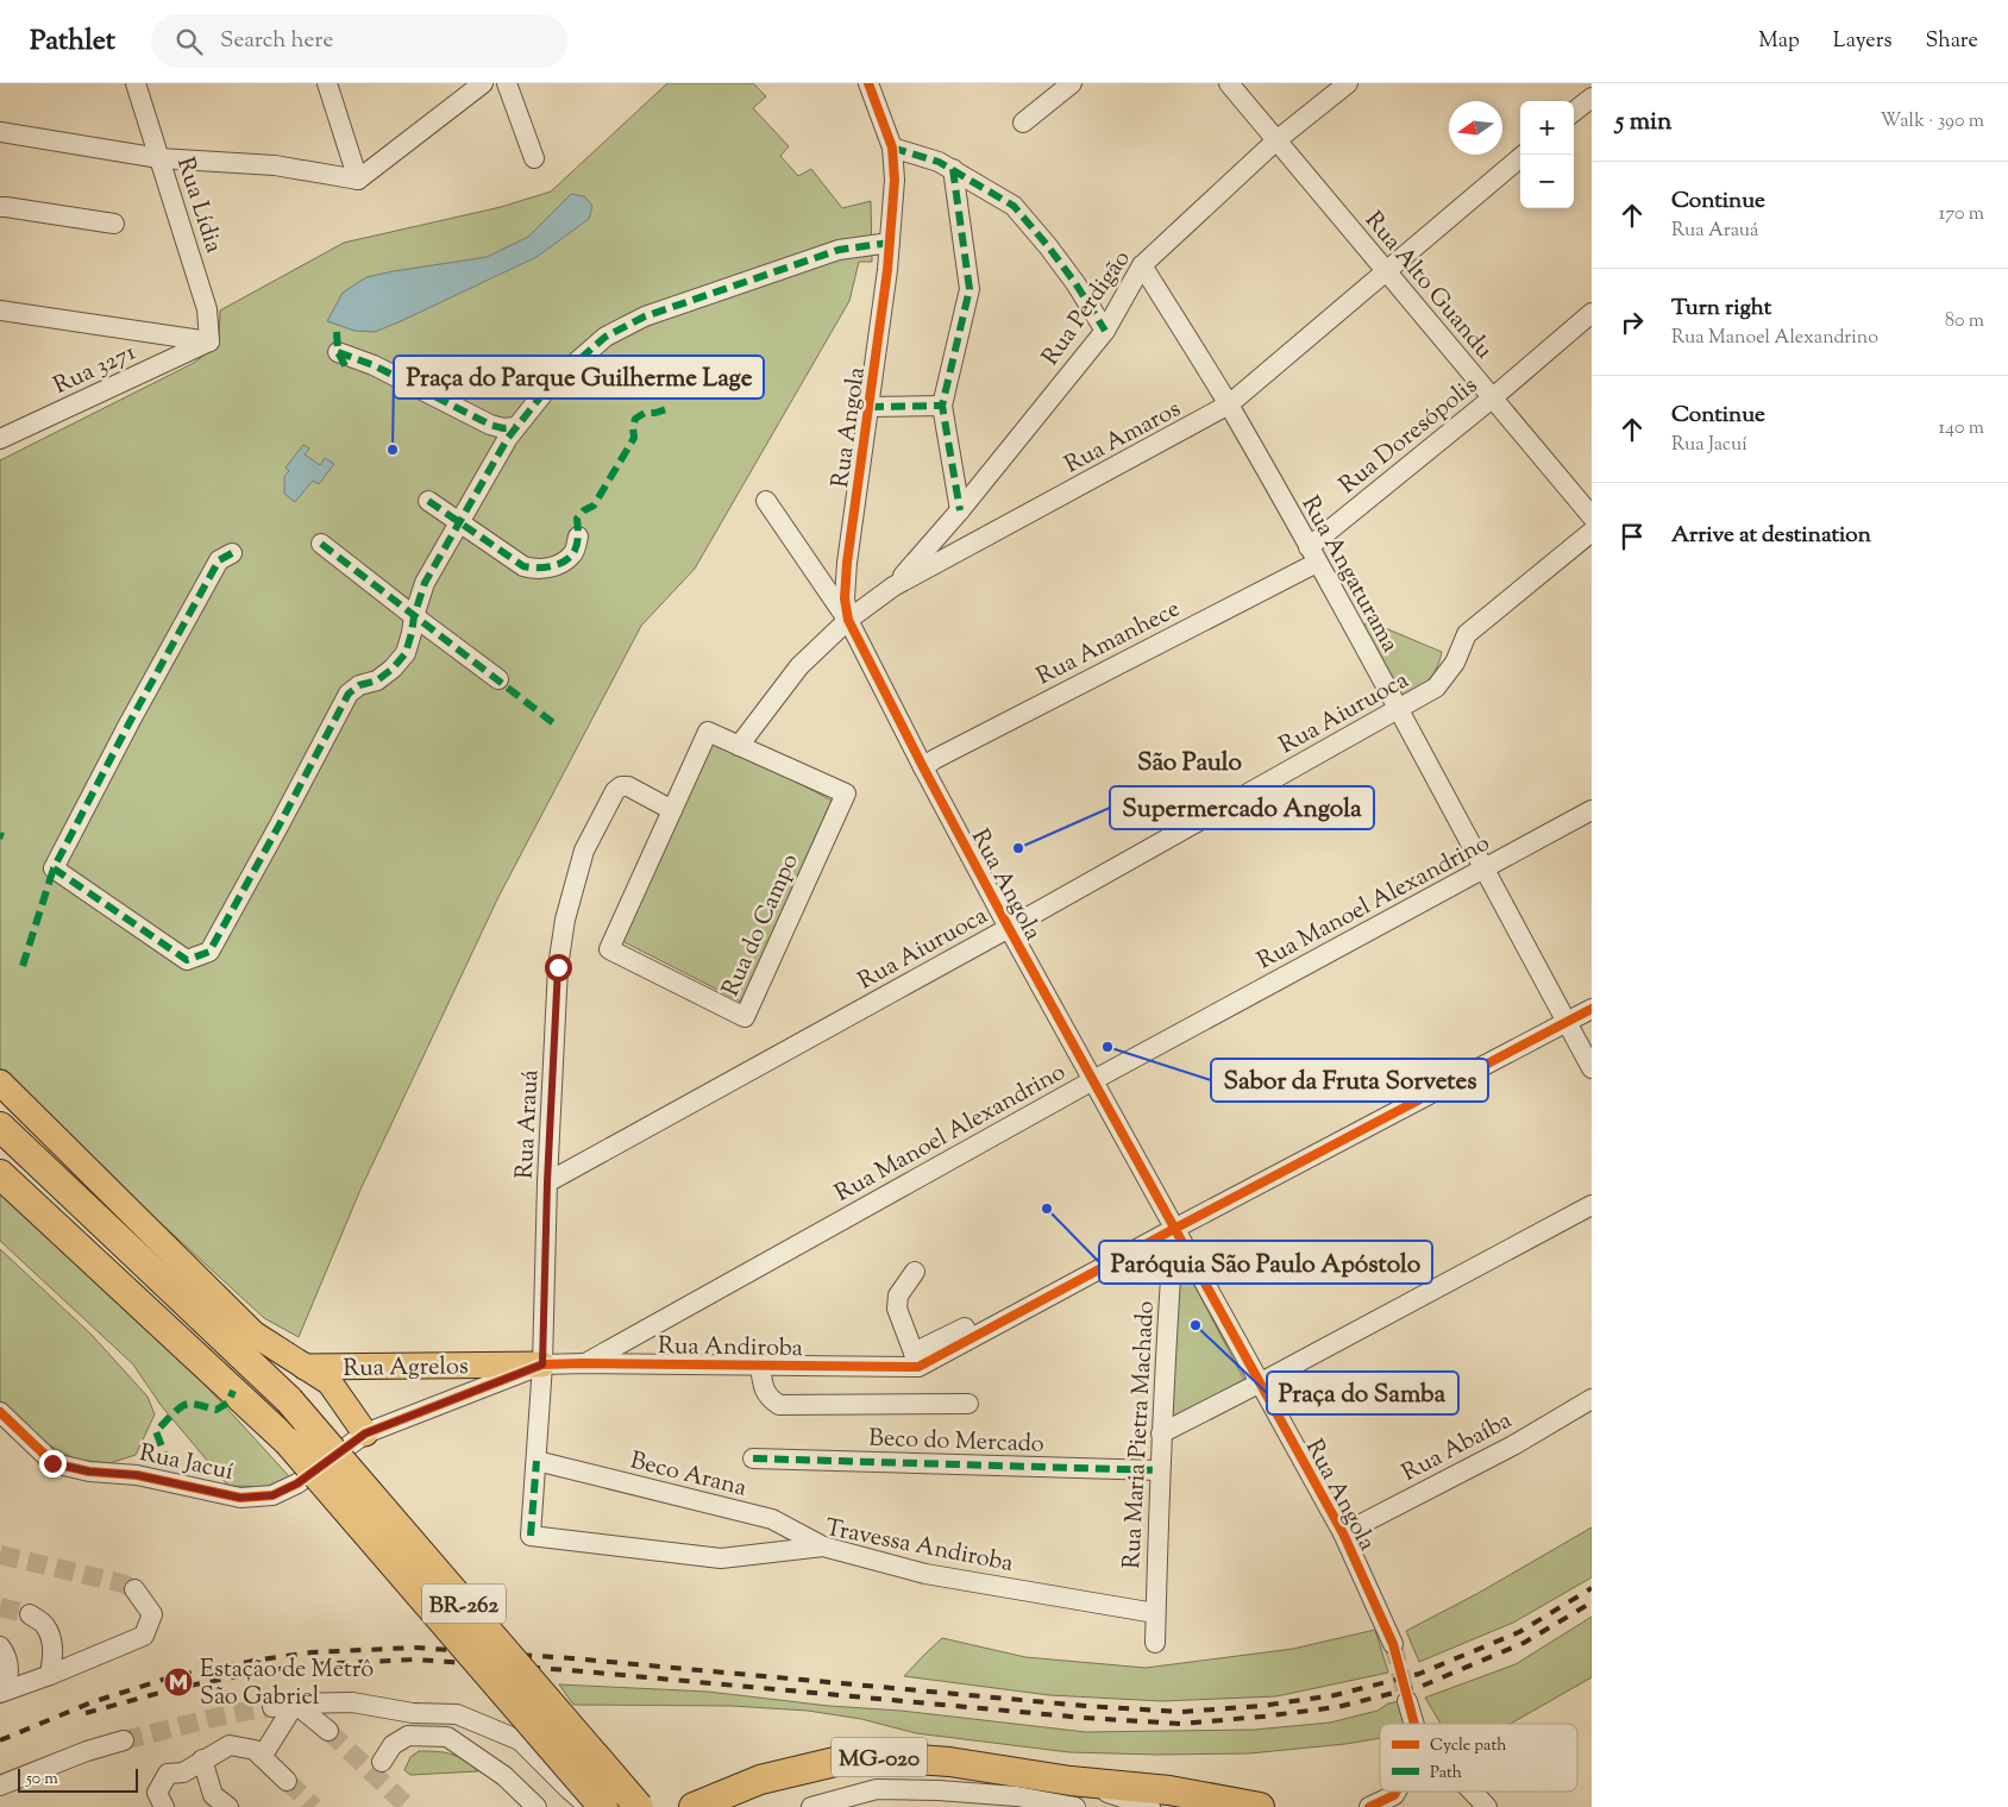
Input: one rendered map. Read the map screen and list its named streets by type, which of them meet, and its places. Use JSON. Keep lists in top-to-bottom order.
{
  "streets": {
    "highway": ["BR-262", "MG-020"],
    "main road": ["Rua Agrelos"],
    "street": [
      "Rua Lídia",
      "Rua Alto Guandu",
      "Rua Perdigão",
      "Rua 3271",
      "Rua Angola",
      "Rua Doresópolis",
      "Rua Amaros",
      "Rua Angaturama",
      "Rua Amanhece",
      "Rua Aiuruoca",
      "Rua Manoel Alexandrino",
      "Rua do Campo",
      "Rua Arauá",
      "Rua Andiroba",
      "Rua Maria Pietra Machado",
      "Beco do Mercado",
      "Rua Abaíba",
      "Rua Jacuí",
      "Beco Arana",
      "Travessa Andiroba"
    ]
  },
  "crossings": [
    ["Rua Lídia", "Rua 3271"],
    ["Rua Alto Guandu", "Rua Perdigão"],
    ["Rua Alto Guandu", "Rua Doresópolis"],
    ["Rua Alto Guandu", "Rua Amaros"],
    ["Rua Perdigão", "Rua Amaros"],
    ["Rua Perdigão", "Rua Angaturama"],
    ["Rua Angola", "Rua Amaros"],
    ["Rua Angola", "Rua Amanhece"],
    ["Rua Angola", "Rua Aiuruoca"],
    ["Rua Angola", "Rua Manoel Alexandrino"],
    ["Rua Angola", "Rua Maria Pietra Machado"],
    ["Rua Angola", "Rua Abaíba"],
    ["Rua Doresópolis", "Rua Angaturama"],
    ["Rua Doresópolis", "Rua Amanhece"],
    ["Rua Amaros", "Rua Angaturama"],
    ["Rua Amaros", "Rua do Campo"],
    ["Rua Angaturama", "Rua Amanhece"],
    ["Rua Angaturama", "Rua Aiuruoca"],
    ["Rua Angaturama", "Rua Manoel Alexandrino"],
    ["Rua Aiuruoca", "Rua Arauá"],
    ["Rua Manoel Alexandrino", "Rua Andiroba"],
    ["Rua do Campo", "Rua Arauá"],
    ["Rua Arauá", "Rua Andiroba"],
    ["Rua Arauá", "Rua Agrelos"],
    ["Rua Arauá", "Beco Arana"],
    ["Rua Arauá", "Travessa Andiroba"],
    ["Rua Andiroba", "Rua Agrelos"],
    ["Rua Maria Pietra Machado", "Beco do Mercado"],
    ["Rua Maria Pietra Machado", "Travessa Andiroba"],
    ["Beco Arana", "Travessa Andiroba"]
  ],
  "districts": ["São Paulo"],
  "places": {
    "other": [
      "Praça do Parque Guilherme Lage",
      "Supermercado Angola",
      "Sabor da Fruta Sorvetes",
      "Paróquia São Paulo Apóstolo",
      "Praça do Samba"
    ],
    "metro station": ["Estação de Metrô São Gabriel"]
  },
  "legend": ["Cycle path", "Path"],
  "scale_bar": "50 m",
  "north": "left",
  "page": {
    "header": "Pathlet",
    "search": "Search here",
    "nav": ["Map", "Layers", "Share"],
    "heading": ["5 min", "Walk · 390 m"],
    "map_buttons": ["+", "−"],
    "list": [
      ["Continue", "Rua Arauá", "170 m"],
      ["Turn right", "Rua Manoel Alexandrino", "80 m"],
      ["Continue", "Rua Jacuí", "140 m"],
      "Arrive at destination"
    ],
    "scale": "50 m"
  }
}
